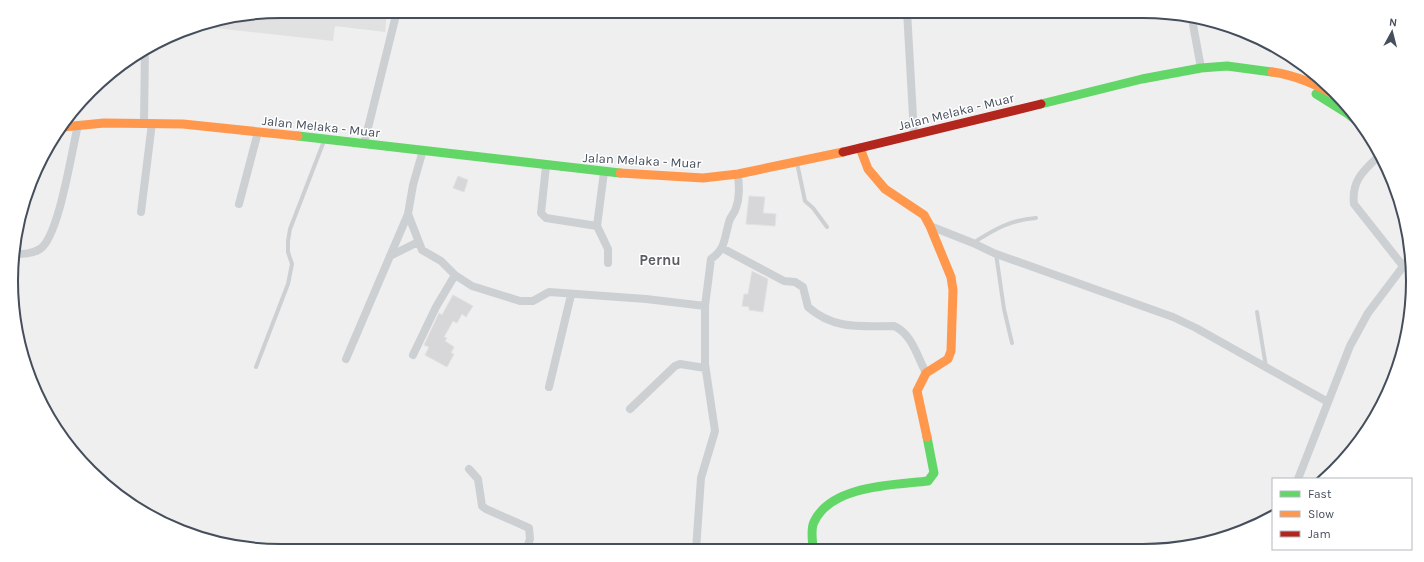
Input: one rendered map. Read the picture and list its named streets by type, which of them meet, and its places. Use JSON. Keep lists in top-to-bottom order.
{
  "streets": {
    "main road": ["Jalan Melaka - Muar"]
  },
  "districts": ["Pernu"],
  "legend": ["Fast", "Slow", "Jam"],
  "north": "top"
}
